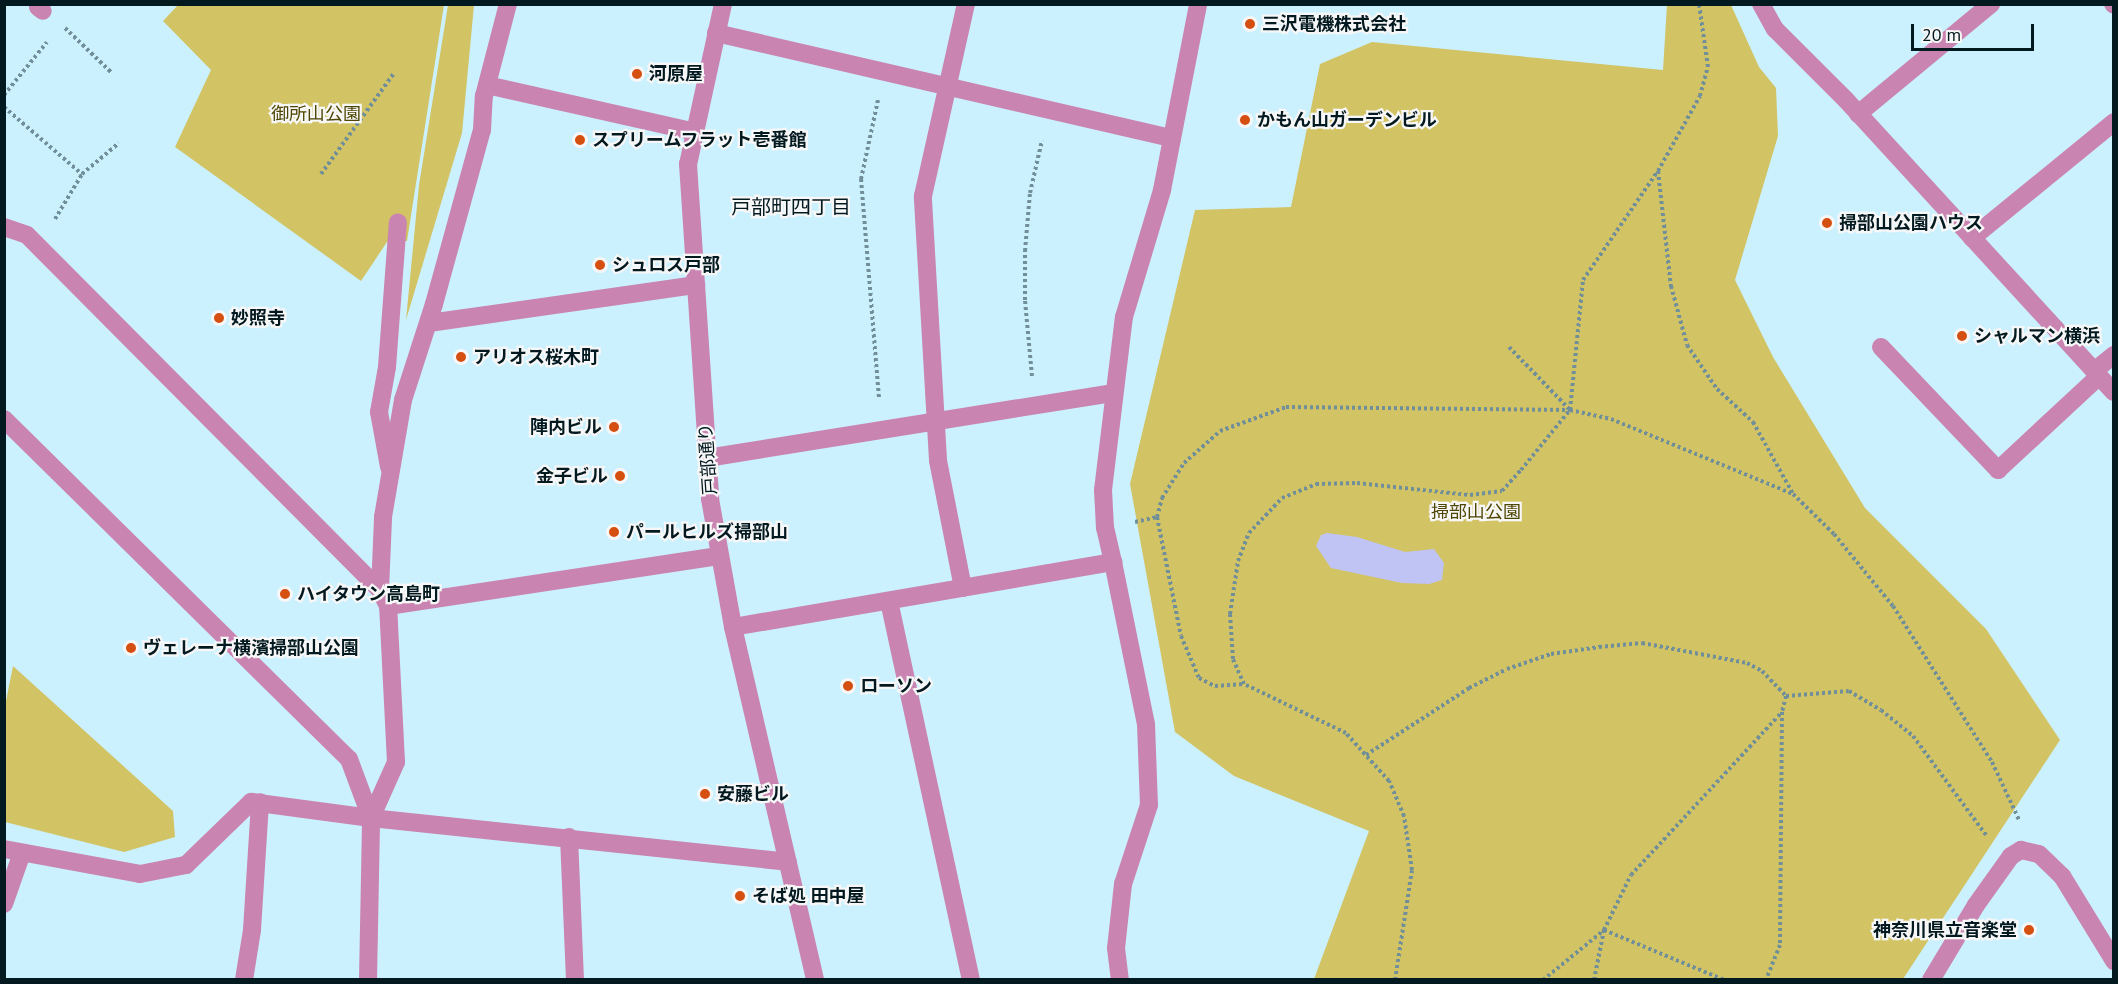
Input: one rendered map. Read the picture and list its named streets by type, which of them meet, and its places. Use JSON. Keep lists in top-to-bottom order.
{
  "streets": {
    "street": ["戸部通り"]
  },
  "districts": ["戸部町四丁目"],
  "parks": ["御所山公園", "掃部山公園"],
  "places": [
    "三沢電機株式会社",
    "河原屋",
    "かもん山ガーデンビル",
    "スプリームフラット壱番館",
    "掃部山公園ハウス",
    "シュロス戸部",
    "妙照寺",
    "シャルマン横浜",
    "アリオス桜木町",
    "陣内ビル",
    "金子ビル",
    "パールヒルズ掃部山",
    "ハイタウン高島町",
    "ヴェレーナ横濱掃部山公園",
    "ローソン",
    "安藤ビル",
    "そば処 田中屋",
    "神奈川県立音楽堂"
  ],
  "scale_bar": "20 m"
}
